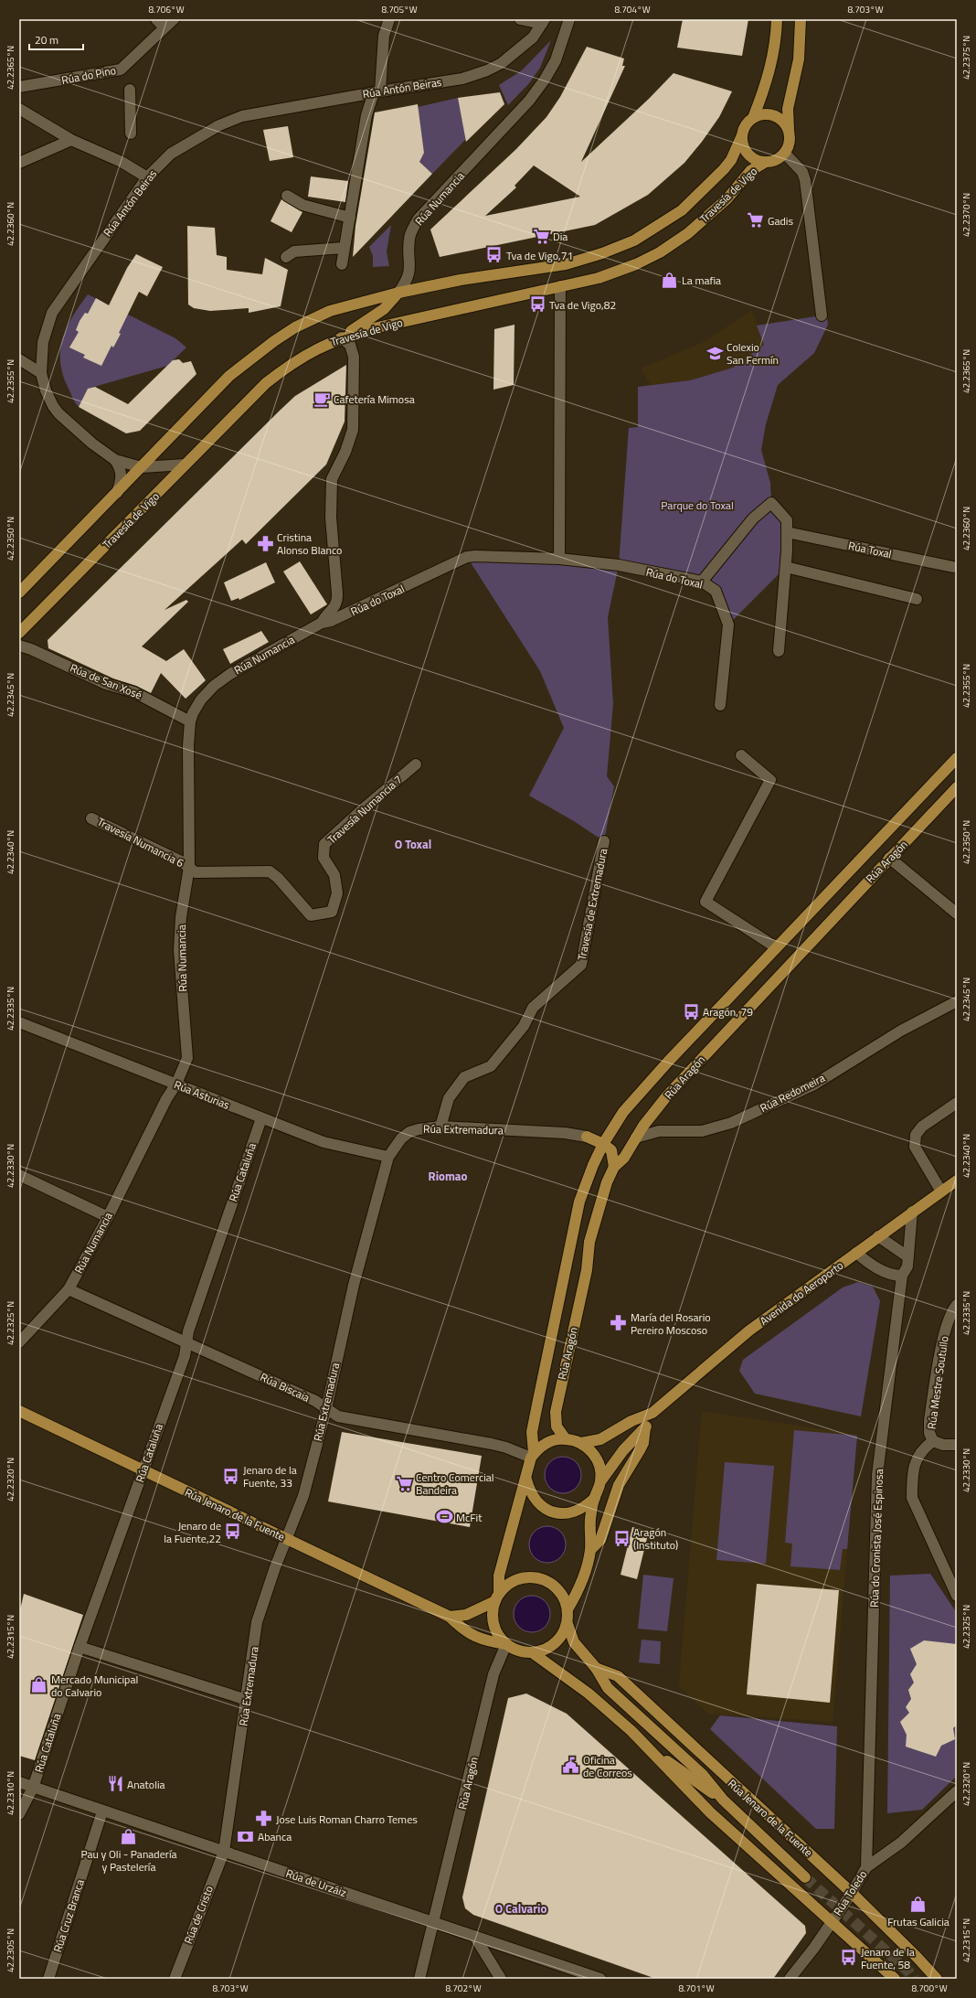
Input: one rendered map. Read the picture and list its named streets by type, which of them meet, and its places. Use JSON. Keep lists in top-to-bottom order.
{
  "streets": {
    "main road": [
      "Travesía de Vigo",
      "Rúa Numancia",
      "Rúa Aragón",
      "Avenida do Aeroporto",
      "Rúa Jenaro de la Fuente"
    ],
    "street": [
      "Rúa do Pino",
      "Rúa Antón Beiras",
      "Rúa Toxal",
      "Rúa do Toxal",
      "Rúa de San Xosé",
      "Travesía Numancia 7",
      "Travesía Numancia 6",
      "Travesía de Extremadura",
      "Rúa Redomeira",
      "Rúa Asturias",
      "Rúa Extremadura",
      "Rúa Cataluña",
      "Rúa Mestre Soutullo",
      "Rúa Biscaia",
      "Rúa do Cronista José Espinosa",
      "Rúa de Urzáiz",
      "Rúa Toledo",
      "Rúa de Cristo",
      "Rúa Cruz Branca"
    ]
  },
  "crossings": [
    ["Rúa Antón Beiras", "Travesía de Vigo"],
    ["Travesía de Vigo", "Rúa Numancia"],
    ["Rúa Numancia", "Rúa do Toxal"],
    ["Rúa Numancia", "Rúa de San Xosé"],
    ["Rúa Numancia", "Travesía Numancia 7"],
    ["Rúa Numancia", "Travesía Numancia 6"],
    ["Rúa Numancia", "Rúa Asturias"],
    ["Rúa Numancia", "Rúa Biscaia"],
    ["Travesía Numancia 7", "Travesía Numancia 6"],
    ["Rúa Aragón", "Rúa Redomeira"],
    ["Rúa Aragón", "Avenida do Aeroporto"],
    ["Rúa Aragón", "Rúa Biscaia"],
    ["Rúa Aragón", "Rúa Jenaro de la Fuente"],
    ["Rúa Aragón", "Rúa de Urzáiz"],
    ["Travesía de Extremadura", "Rúa Extremadura"],
    ["Rúa Asturias", "Rúa Extremadura"],
    ["Rúa Asturias", "Rúa Cataluña"],
    ["Rúa Extremadura", "Rúa Biscaia"],
    ["Rúa Extremadura", "Rúa Jenaro de la Fuente"],
    ["Rúa Extremadura", "Rúa de Urzáiz"],
    ["Rúa Extremadura", "Rúa de Cristo"],
    ["Rúa Cataluña", "Rúa Biscaia"],
    ["Rúa Cataluña", "Rúa Jenaro de la Fuente"],
    ["Rúa Cataluña", "Rúa de Urzáiz"],
    ["Avenida do Aeroporto", "Rúa Biscaia"],
    ["Avenida do Aeroporto", "Rúa do Cronista José Espinosa"],
    ["Rúa Jenaro de la Fuente", "Rúa Toledo"],
    ["Rúa do Cronista José Espinosa", "Rúa Toledo"],
    ["Rúa de Urzáiz", "Rúa de Cristo"],
    ["Rúa de Urzáiz", "Rúa Cruz Branca"]
  ],
  "districts": ["O Toxal", "Riomao", "O Calvario"],
  "parks": ["Parque do Toxal"],
  "places": {
    "supermarket": ["Gadis", "Dia", "Centro Comercial Bandeira"],
    "bus stop": [
      "Tva de Vigo,71",
      "Tva de Vigo,82",
      "Aragón, 79",
      "Jenaro de la Fuente, 33",
      "Jenaro de la Fuente,22",
      "Aragón (Instituto)",
      "Jenaro de la Fuente, 58"
    ],
    "shop": [
      "La mafia",
      "Mercado Municipal do Calvario",
      "Pau y Oli - Panadería y Pastelería",
      "Frutas Galicia"
    ],
    "school or university": ["Colexio San Fermín"],
    "cafe": ["Cafetería Mimosa"],
    "pharmacy": ["Cristina Alonso Blanco", "María del Rosario Pereiro Moscoso", "Jose Luis Roman Charro Temes"],
    "sports": ["McFit"],
    "public building": ["Oficina de Correos"],
    "restaurant": ["Anatolia"],
    "bank": ["Abanca"]
  },
  "scale_bar": "20 m",
  "coordinates": [
    "8.706°W",
    "8.705°W",
    "8.704°W",
    "8.703°W",
    "42.2375°N",
    "42.2365°N",
    "42.2370°N",
    "42.2360°N",
    "42.2355°N",
    "42.2350°N",
    "42.2345°N",
    "42.2340°N",
    "42.2335°N",
    "42.2330°N",
    "42.2325°N",
    "42.2320°N",
    "42.2315°N",
    "42.2310°N",
    "42.2305°N",
    "8.702°W",
    "8.701°W",
    "8.700°W"
  ]
}
